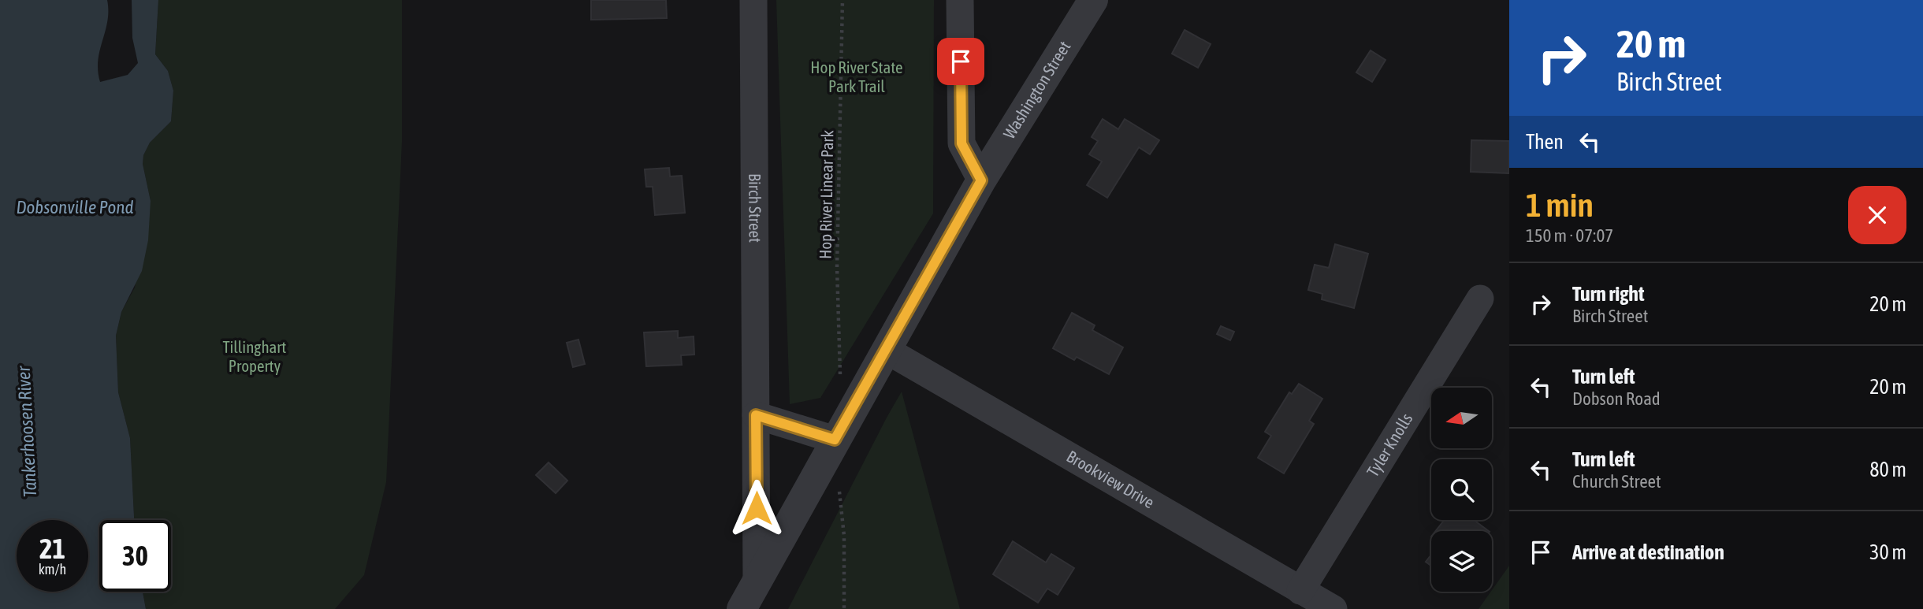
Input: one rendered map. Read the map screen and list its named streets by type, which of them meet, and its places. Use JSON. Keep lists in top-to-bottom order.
{
  "streets": {
    "street": [
      "Washington Street",
      "Birch Street",
      "Tyler Knolls",
      "Brookview Drive"
    ],
    "path": ["Hop River Linear Park"]
  },
  "crossings": [
    ["Washington Street", "Birch Street"],
    ["Washington Street", "Brookview Drive"],
    ["Tyler Knolls", "Brookview Drive"]
  ],
  "water": ["Dobsonville Pond", "Tankerhoosen River"],
  "parks": ["Hop River State Park Trail", "Tillinghart Property"],
  "north": "left",
  "page": {
    "turn": ["20 m", "Birch Street"],
    "then": "Then",
    "heading": ["1 min", "150 m · 07:07"],
    "list": [
      {
        "name": "Turn right",
        "note": "Birch Street",
        "value": "20 m"
      },
      {
        "name": "Turn left",
        "note": "Dobson Road",
        "value": "20 m"
      },
      {
        "name": "Turn left",
        "note": "Church Street",
        "value": "80 m"
      },
      {
        "name": "Arrive at destination",
        "value": "30 m"
      }
    ],
    "speed": "21 km/h",
    "limit": "30"
  }
}
